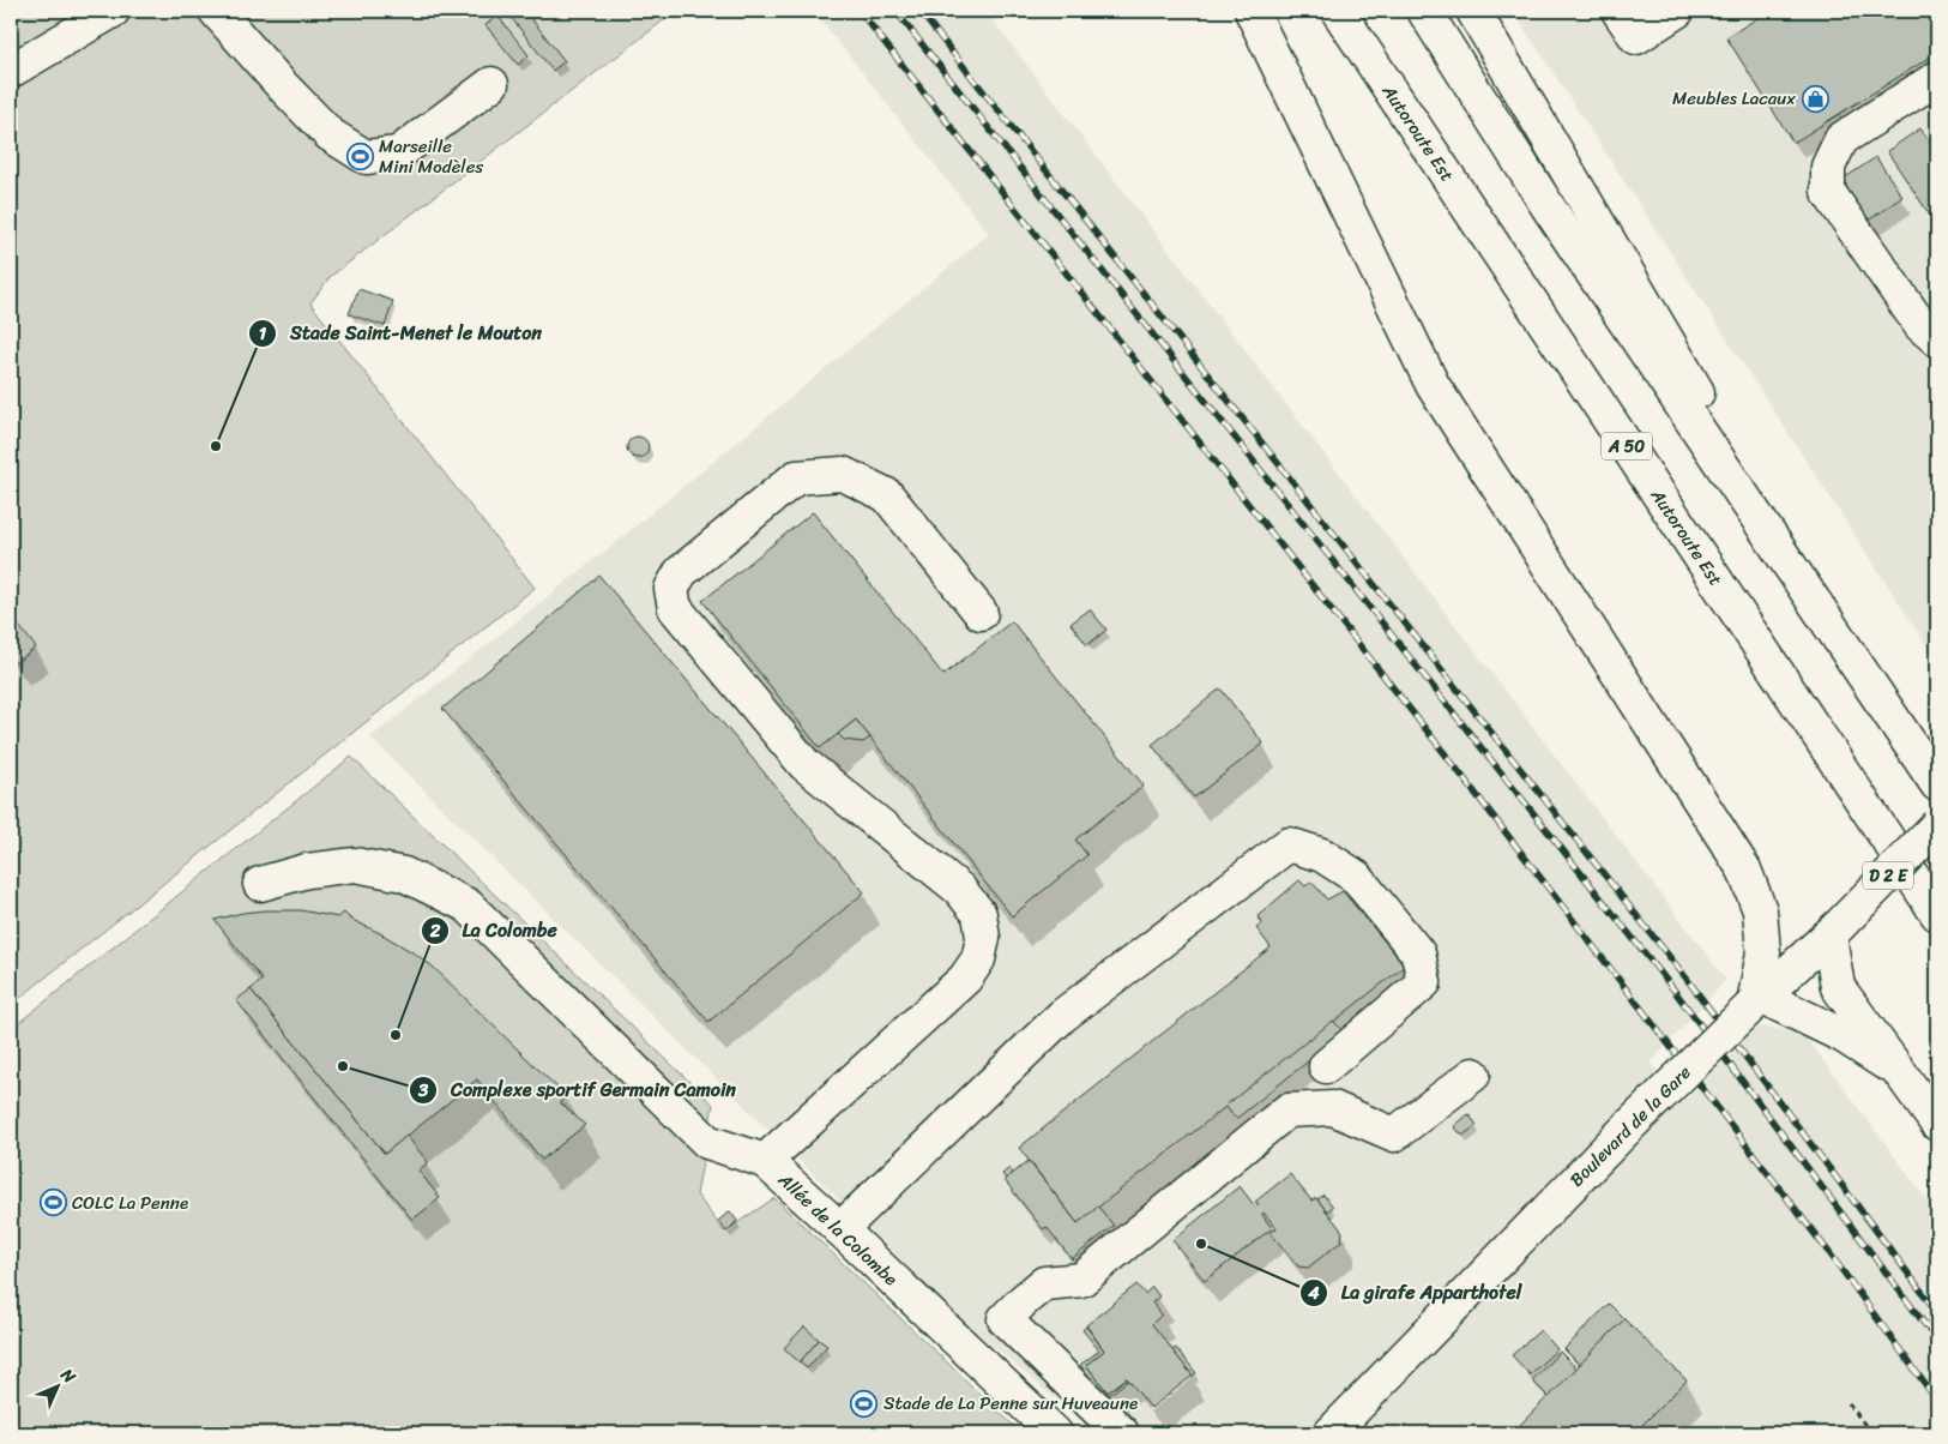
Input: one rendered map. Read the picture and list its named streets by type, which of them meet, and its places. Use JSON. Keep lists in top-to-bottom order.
{
  "streets": {
    "main road": [
      "Autoroute Est",
      "A 50",
      "D 2 E",
      "Boulevard de la Gare",
      "Allée de la Colombe"
    ]
  },
  "places": {
    "shop": ["Meubles Lacaux"],
    "sports": ["Marseille Mini Modèles", "COLC La Penne", "Stade de La Penne sur Huveaune"],
    "other": [
      "Stade Saint-Menet le Mouton",
      "La Colombe",
      "Complexe sportif Germain Camoin",
      "La girafe Apparthotel"
    ]
  },
  "north": "top right"
}
